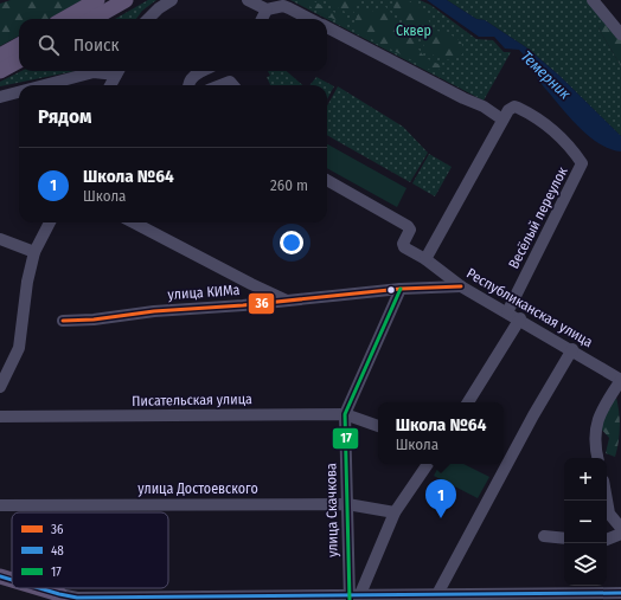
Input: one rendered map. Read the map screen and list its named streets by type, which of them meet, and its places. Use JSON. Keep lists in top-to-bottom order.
{
  "streets": {
    "street": [
      "Весёлый переулок",
      "улица КИМа",
      "Республиканская улица",
      "Писательская улица",
      "улица Достоевского",
      "улица Скачкова"
    ]
  },
  "crossings": [
    ["Весёлый переулок", "Республиканская улица"],
    ["улица КИМа", "Республиканская улица"],
    ["улица КИМа", "улица Скачкова"],
    ["Писательская улица", "улица Скачкова"],
    ["улица Достоевского", "улица Скачкова"]
  ],
  "water": ["Темерник"],
  "parks": ["Сквер"],
  "lines": ["transit line 36", "transit line 17", "transit line 48"],
  "legend": ["36", "48", "17"],
  "page": {
    "search": "Поиск",
    "heading": "Рядом",
    "list": [
      {
        "mark": "1",
        "name": "Школа №64",
        "note": "Школа",
        "value": "260 m"
      }
    ],
    "popup": ["Школа №64", "Школа"],
    "map_buttons": ["+", "−"],
    "pins": "1"
  }
}
